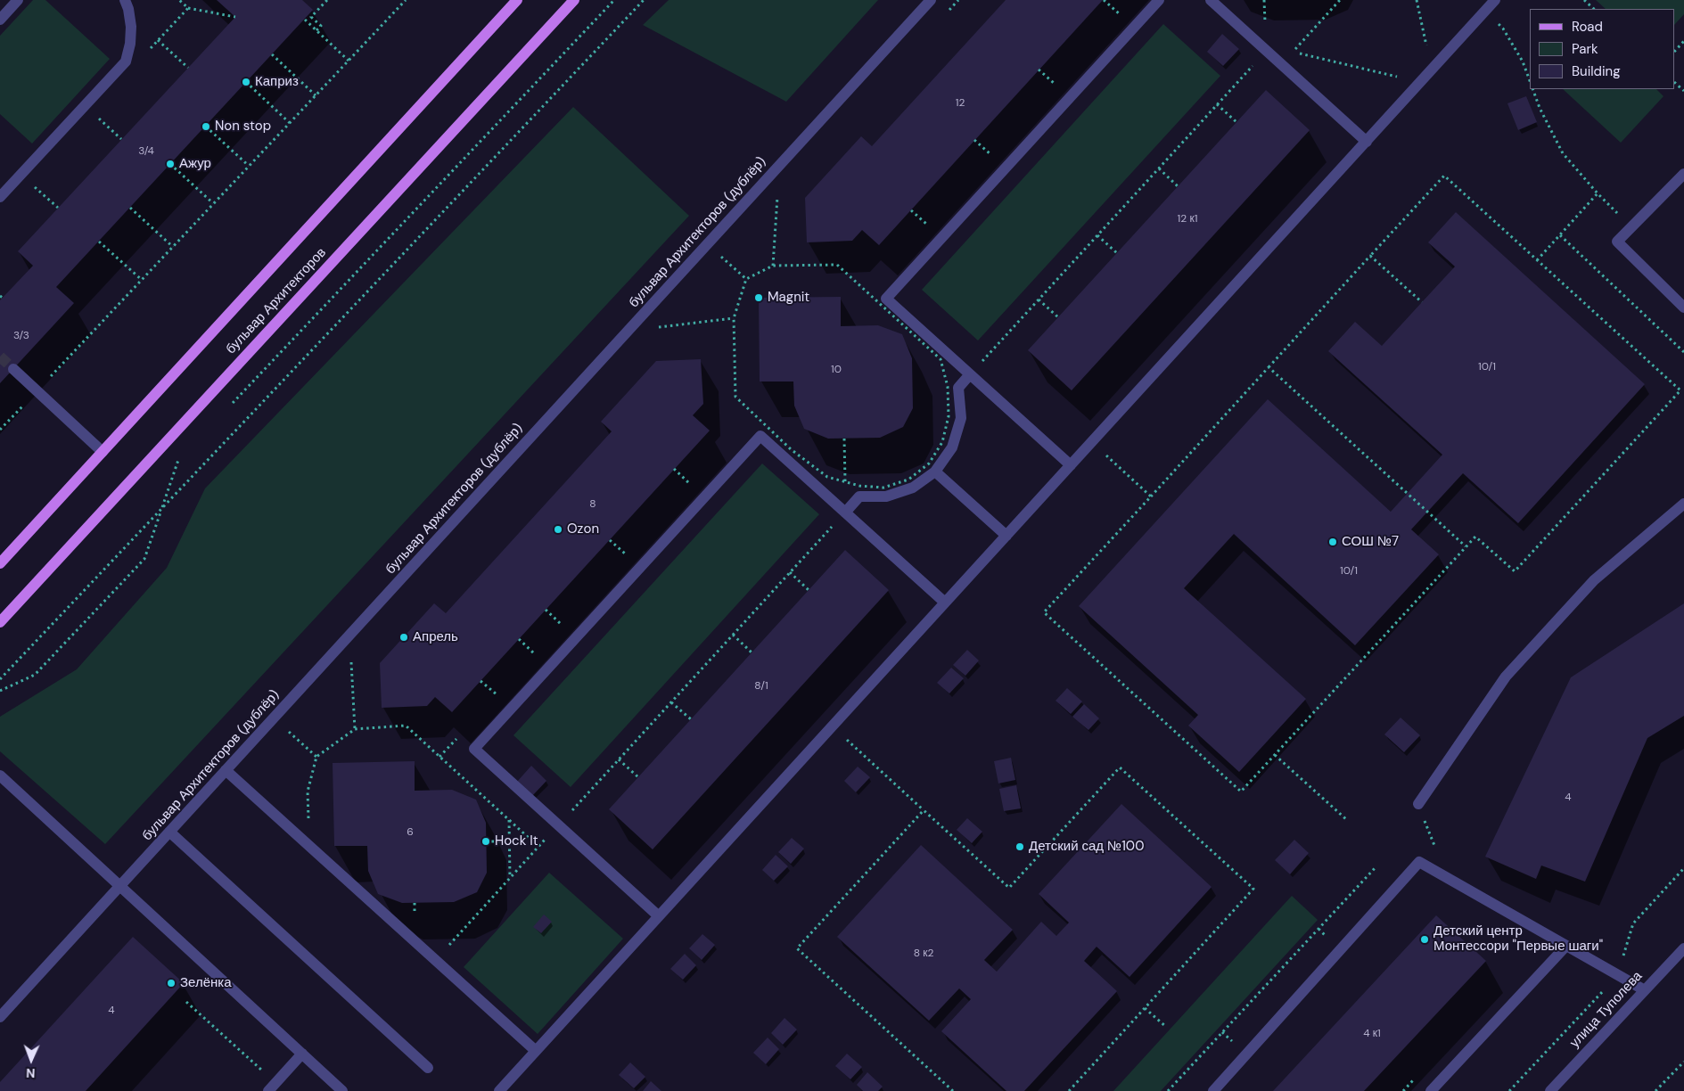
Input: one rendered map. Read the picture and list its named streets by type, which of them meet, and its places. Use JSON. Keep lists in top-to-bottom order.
{
  "streets": {
    "main road": ["бульвар Архитекторов"],
    "street": ["бульвар Архитекторов (дублёр)", "улица Туполева"]
  },
  "places": [
    "Каприз",
    "Non stop",
    "Ажур",
    "Magnit",
    "Ozon",
    "СОШ №7",
    "Апрель",
    "Hock It",
    "Детский сад №100",
    "Детский центр Монтессори \"Первые шаги\"",
    "Зелёнка"
  ],
  "house_numbers": [
    "12",
    "3/4",
    "12 к1",
    "3/3",
    "10/1",
    "10",
    "8",
    "10/1",
    "8/1",
    "4",
    "6",
    "8 к2",
    "4",
    "4 к1"
  ],
  "legend": ["Road", "Park", "Building"],
  "north": "bottom"
}
